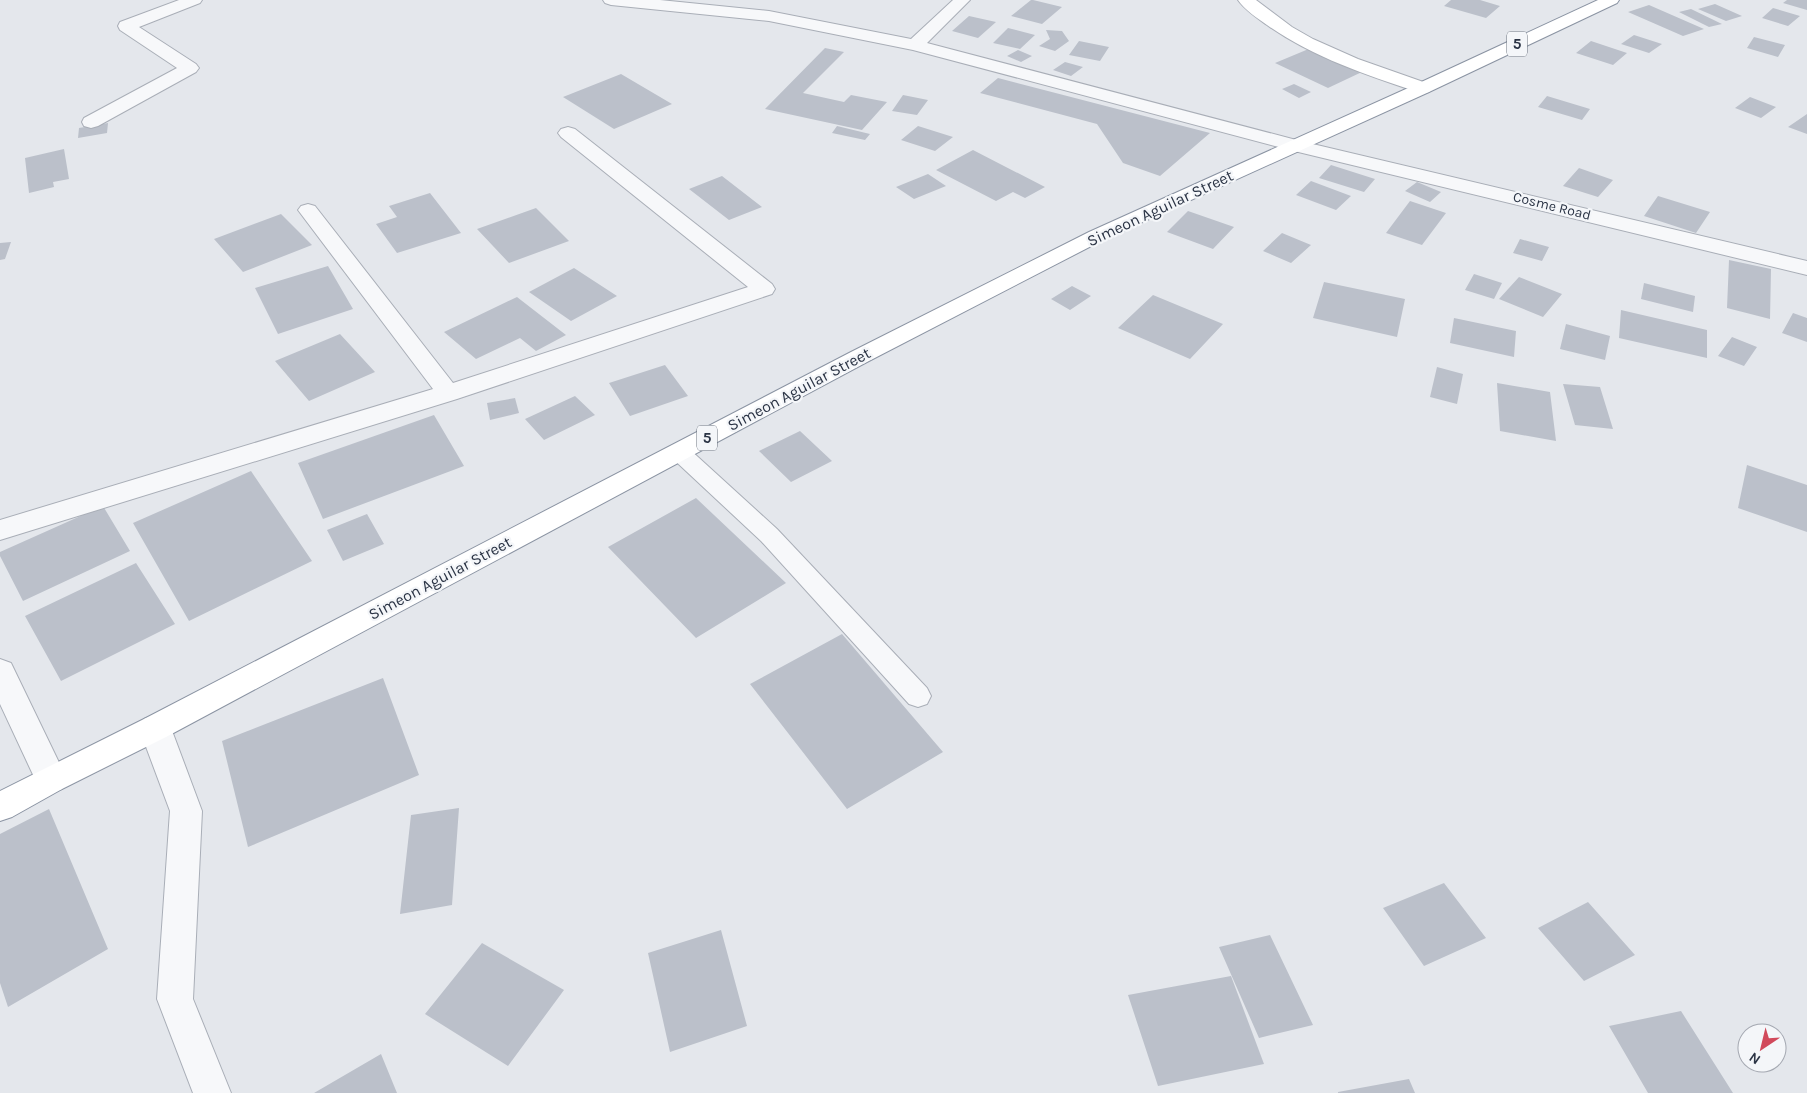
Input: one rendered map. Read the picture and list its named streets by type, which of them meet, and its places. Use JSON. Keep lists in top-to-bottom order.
{
  "streets": {
    "main road": ["5", "Simeon Aguilar Street"],
    "street": ["Cosme Road"]
  },
  "crossings": [
    ["Cosme Road", "Simeon Aguilar Street"]
  ],
  "north": "bottom left"
}
